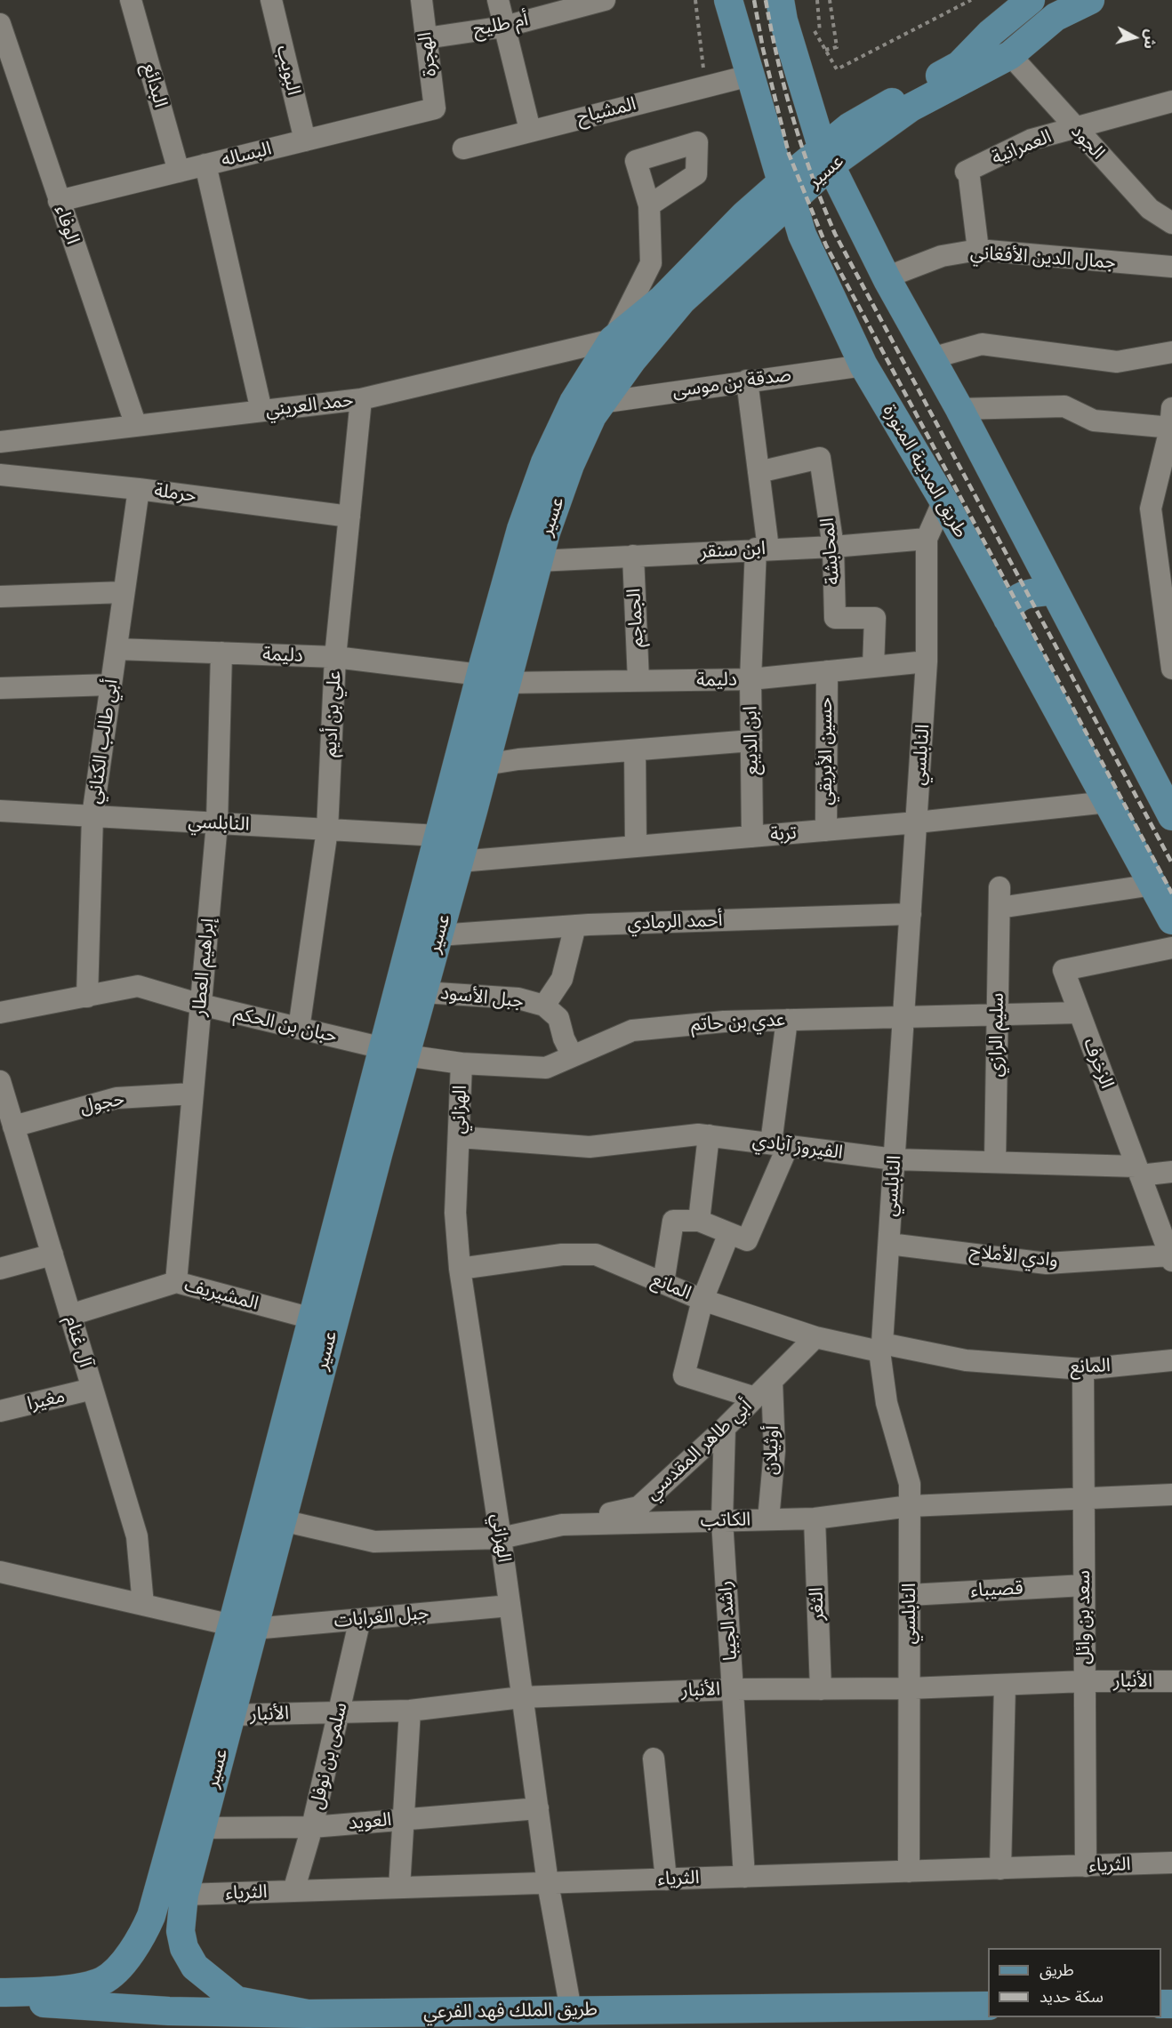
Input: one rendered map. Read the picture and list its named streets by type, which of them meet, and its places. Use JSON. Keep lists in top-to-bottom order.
{
  "streets": {
    "main road": ["عسير", "طريق المدينة المنورة", "طريق الملك فهد الفرعي"],
    "street": [
      "أم طليح",
      "الهجرة",
      "البويب",
      "البدائع",
      "المشياح",
      "الجود",
      "العمرانية",
      "البساله",
      "الوفاء",
      "جمال الدين الأفغاني",
      "صدقة بن موسى",
      "حمد العريني",
      "حرملة",
      "ابن سنقر",
      "المحابشة",
      "الجماجم",
      "دليمة",
      "علي بن أديم",
      "ابن الديبع",
      "أبي طالب الكناني",
      "حسين الأبريقي",
      "النابلسي",
      "تربة",
      "أحمد الرمادي",
      "إبراهيم العطار",
      "جبل الأسود",
      "عدي بن حاتم",
      "حبان بن الحكم",
      "سليم الرازي",
      "الزخرف",
      "حجول",
      "الهزاني",
      "الفيروز آبادي",
      "وادي الأملاح",
      "المانع",
      "المشيريف",
      "آل غنام",
      "مغيرا",
      "أبي طاهر المقدسي",
      "أوثيلان",
      "الكاتب",
      "قصيباء",
      "الثغر",
      "جبل الغرابات",
      "سعد بن وائل",
      "راشد الجيبا",
      "الأنبار",
      "سلمى بن نوفل",
      "العويد",
      "الثرياء"
    ]
  },
  "crossings": [
    ["أم طليح", "الهجرة"],
    ["الهجرة", "البساله"],
    ["البويب", "البساله"],
    ["البدائع", "البساله"],
    ["المشياح", "طريق المدينة المنورة"],
    ["الجود", "العمرانية"],
    ["الجود", "عسير"],
    ["العمرانية", "جمال الدين الأفغاني"],
    ["البساله", "الوفاء"],
    ["عسير", "صدقة بن موسى"],
    ["عسير", "حمد العريني"],
    ["عسير", "طريق المدينة المنورة"],
    ["عسير", "ابن سنقر"],
    ["عسير", "دليمة"],
    ["عسير", "النابلسي"],
    ["عسير", "تربة"],
    ["عسير", "أحمد الرمادي"],
    ["عسير", "جبل الأسود"],
    ["عسير", "عدي بن حاتم"],
    ["عسير", "حبان بن الحكم"],
    ["عسير", "المشيريف"],
    ["عسير", "الكاتب"],
    ["عسير", "جبل الغرابات"],
    ["عسير", "الأنبار"],
    ["عسير", "العويد"],
    ["عسير", "الثرياء"],
    ["عسير", "طريق الملك فهد الفرعي"],
    ["الوفاء", "حمد العريني"],
    ["صدقة بن موسى", "طريق المدينة المنورة"],
    ["صدقة بن موسى", "ابن الديبع"],
    ["حمد العريني", "علي بن أديم"],
    ["طريق المدينة المنورة", "النابلسي"],
    ["طريق المدينة المنورة", "تربة"],
    ["طريق المدينة المنورة", "سليم الرازي"],
    ["حرملة", "علي بن أديم"],
    ["حرملة", "أبي طالب الكناني"],
    ["ابن سنقر", "المحابشة"],
    ["ابن سنقر", "الجماجم"],
    ["ابن سنقر", "ابن الديبع"],
    ["ابن سنقر", "النابلسي"],
    ["المحابشة", "دليمة"],
    ["المحابشة", "ابن الديبع"],
    ["الجماجم", "دليمة"],
    ["دليمة", "علي بن أديم"],
    ["دليمة", "ابن الديبع"],
    ["دليمة", "أبي طالب الكناني"],
    ["دليمة", "حسين الأبريقي"],
    ["دليمة", "النابلسي"],
    ["دليمة", "إبراهيم العطار"],
    ["علي بن أديم", "النابلسي"],
    ["علي بن أديم", "حبان بن الحكم"],
    ["ابن الديبع", "تربة"],
    ["أبي طالب الكناني", "النابلسي"],
    ["أبي طالب الكناني", "حبان بن الحكم"],
    ["حسين الأبريقي", "تربة"],
    ["النابلسي", "تربة"],
    ["النابلسي", "أحمد الرمادي"],
    ["النابلسي", "إبراهيم العطار"],
    ["النابلسي", "عدي بن حاتم"],
    ["النابلسي", "الفيروز آبادي"],
    ["النابلسي", "وادي الأملاح"],
    ["النابلسي", "المانع"],
    ["النابلسي", "الكاتب"],
    ["النابلسي", "قصيباء"],
    ["النابلسي", "الأنبار"],
    ["النابلسي", "الثرياء"],
    ["إبراهيم العطار", "حبان بن الحكم"],
    ["إبراهيم العطار", "حجول"],
    ["إبراهيم العطار", "المشيريف"],
    ["جبل الأسود", "عدي بن حاتم"],
    ["عدي بن حاتم", "حبان بن الحكم"],
    ["عدي بن حاتم", "سليم الرازي"],
    ["عدي بن حاتم", "الزخرف"],
    ["عدي بن حاتم", "الهزاني"],
    ["سليم الرازي", "الفيروز آبادي"],
    ["الزخرف", "الفيروز آبادي"],
    ["الزخرف", "وادي الأملاح"],
    ["حجول", "آل غنام"],
    ["الهزاني", "الفيروز آبادي"],
    ["الهزاني", "المانع"],
    ["الهزاني", "الكاتب"],
    ["الهزاني", "جبل الغرابات"],
    ["الهزاني", "الأنبار"],
    ["الهزاني", "العويد"],
    ["الهزاني", "الثرياء"],
    ["الهزاني", "طريق الملك فهد الفرعي"],
    ["المانع", "أبي طاهر المقدسي"],
    ["المانع", "سعد بن وائل"],
    ["المشيريف", "آل غنام"],
    ["آل غنام", "مغيرا"],
    ["آل غنام", "جبل الغرابات"],
    ["أبي طاهر المقدسي", "أوثيلان"],
    ["أبي طاهر المقدسي", "الكاتب"],
    ["أبي طاهر المقدسي", "راشد الجيبا"],
    ["أوثيلان", "الكاتب"],
    ["الكاتب", "الثغر"],
    ["الكاتب", "سعد بن وائل"],
    ["الكاتب", "راشد الجيبا"],
    ["قصيباء", "سعد بن وائل"],
    ["الثغر", "الأنبار"],
    ["جبل الغرابات", "سلمى بن نوفل"],
    ["سعد بن وائل", "الأنبار"],
    ["سعد بن وائل", "الثرياء"],
    ["راشد الجيبا", "الأنبار"],
    ["راشد الجيبا", "الثرياء"],
    ["الأنبار", "سلمى بن نوفل"],
    ["سلمى بن نوفل", "العويد"],
    ["سلمى بن نوفل", "الثرياء"]
  ],
  "legend": ["طريق", "سكة حديد"],
  "north": "right"
}
